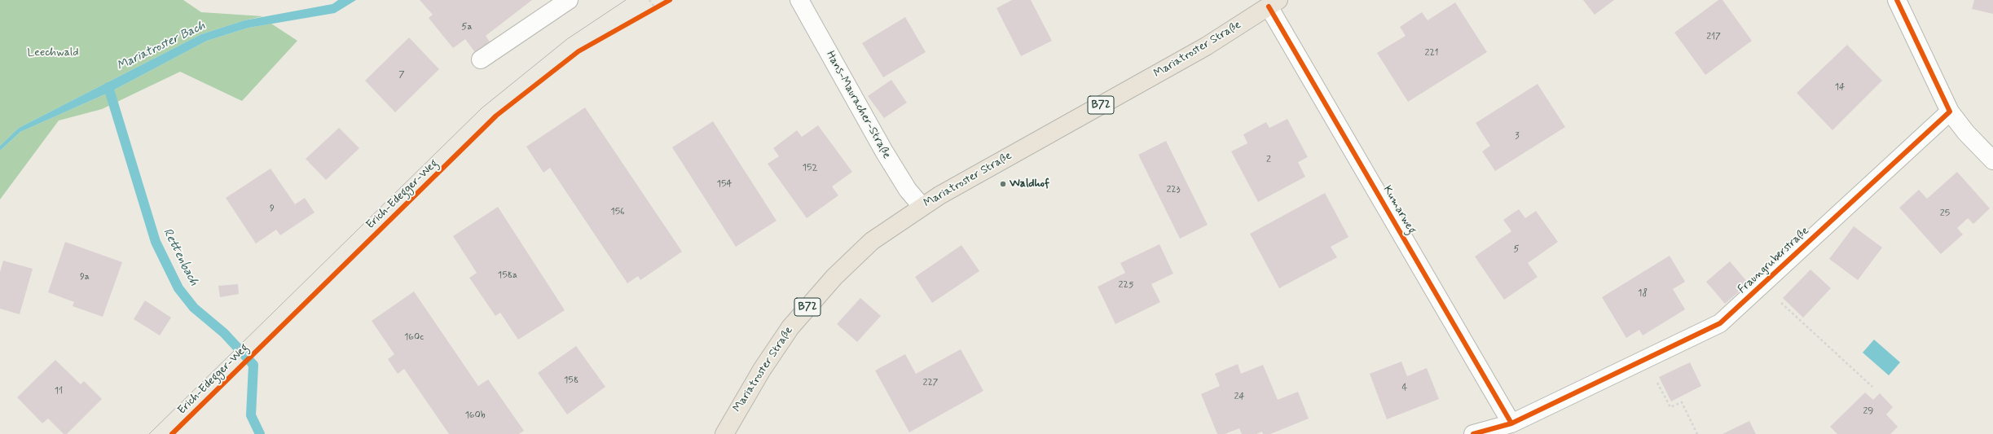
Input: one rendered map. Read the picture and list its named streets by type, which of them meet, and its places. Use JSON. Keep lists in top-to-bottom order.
{
  "streets": {
    "main road": ["Mariatroster Straße", "B72"],
    "street": ["Hans-Mauracher-Straße", "Kumarweg", "Fraungruberstraße"],
    "cycle path": ["Erich-Edegger-Weg"]
  },
  "crossings": [
    ["Mariatroster Straße", "Hans-Mauracher-Straße"],
    ["Mariatroster Straße", "Kumarweg"],
    ["Kumarweg", "Fraungruberstraße"]
  ],
  "water": ["Mariatroster Bach", "Rettenbach"],
  "parks": ["Leechwald"],
  "places": ["Waldhof"],
  "house_numbers": [
    "5a",
    "217",
    "221",
    "7",
    "14",
    "3",
    "2",
    "152",
    "154",
    "223",
    "9",
    "156",
    "25",
    "5",
    "158a",
    "9a",
    "225",
    "18",
    "160c",
    "158",
    "227",
    "4",
    "11",
    "24",
    "29",
    "160b"
  ]
}
